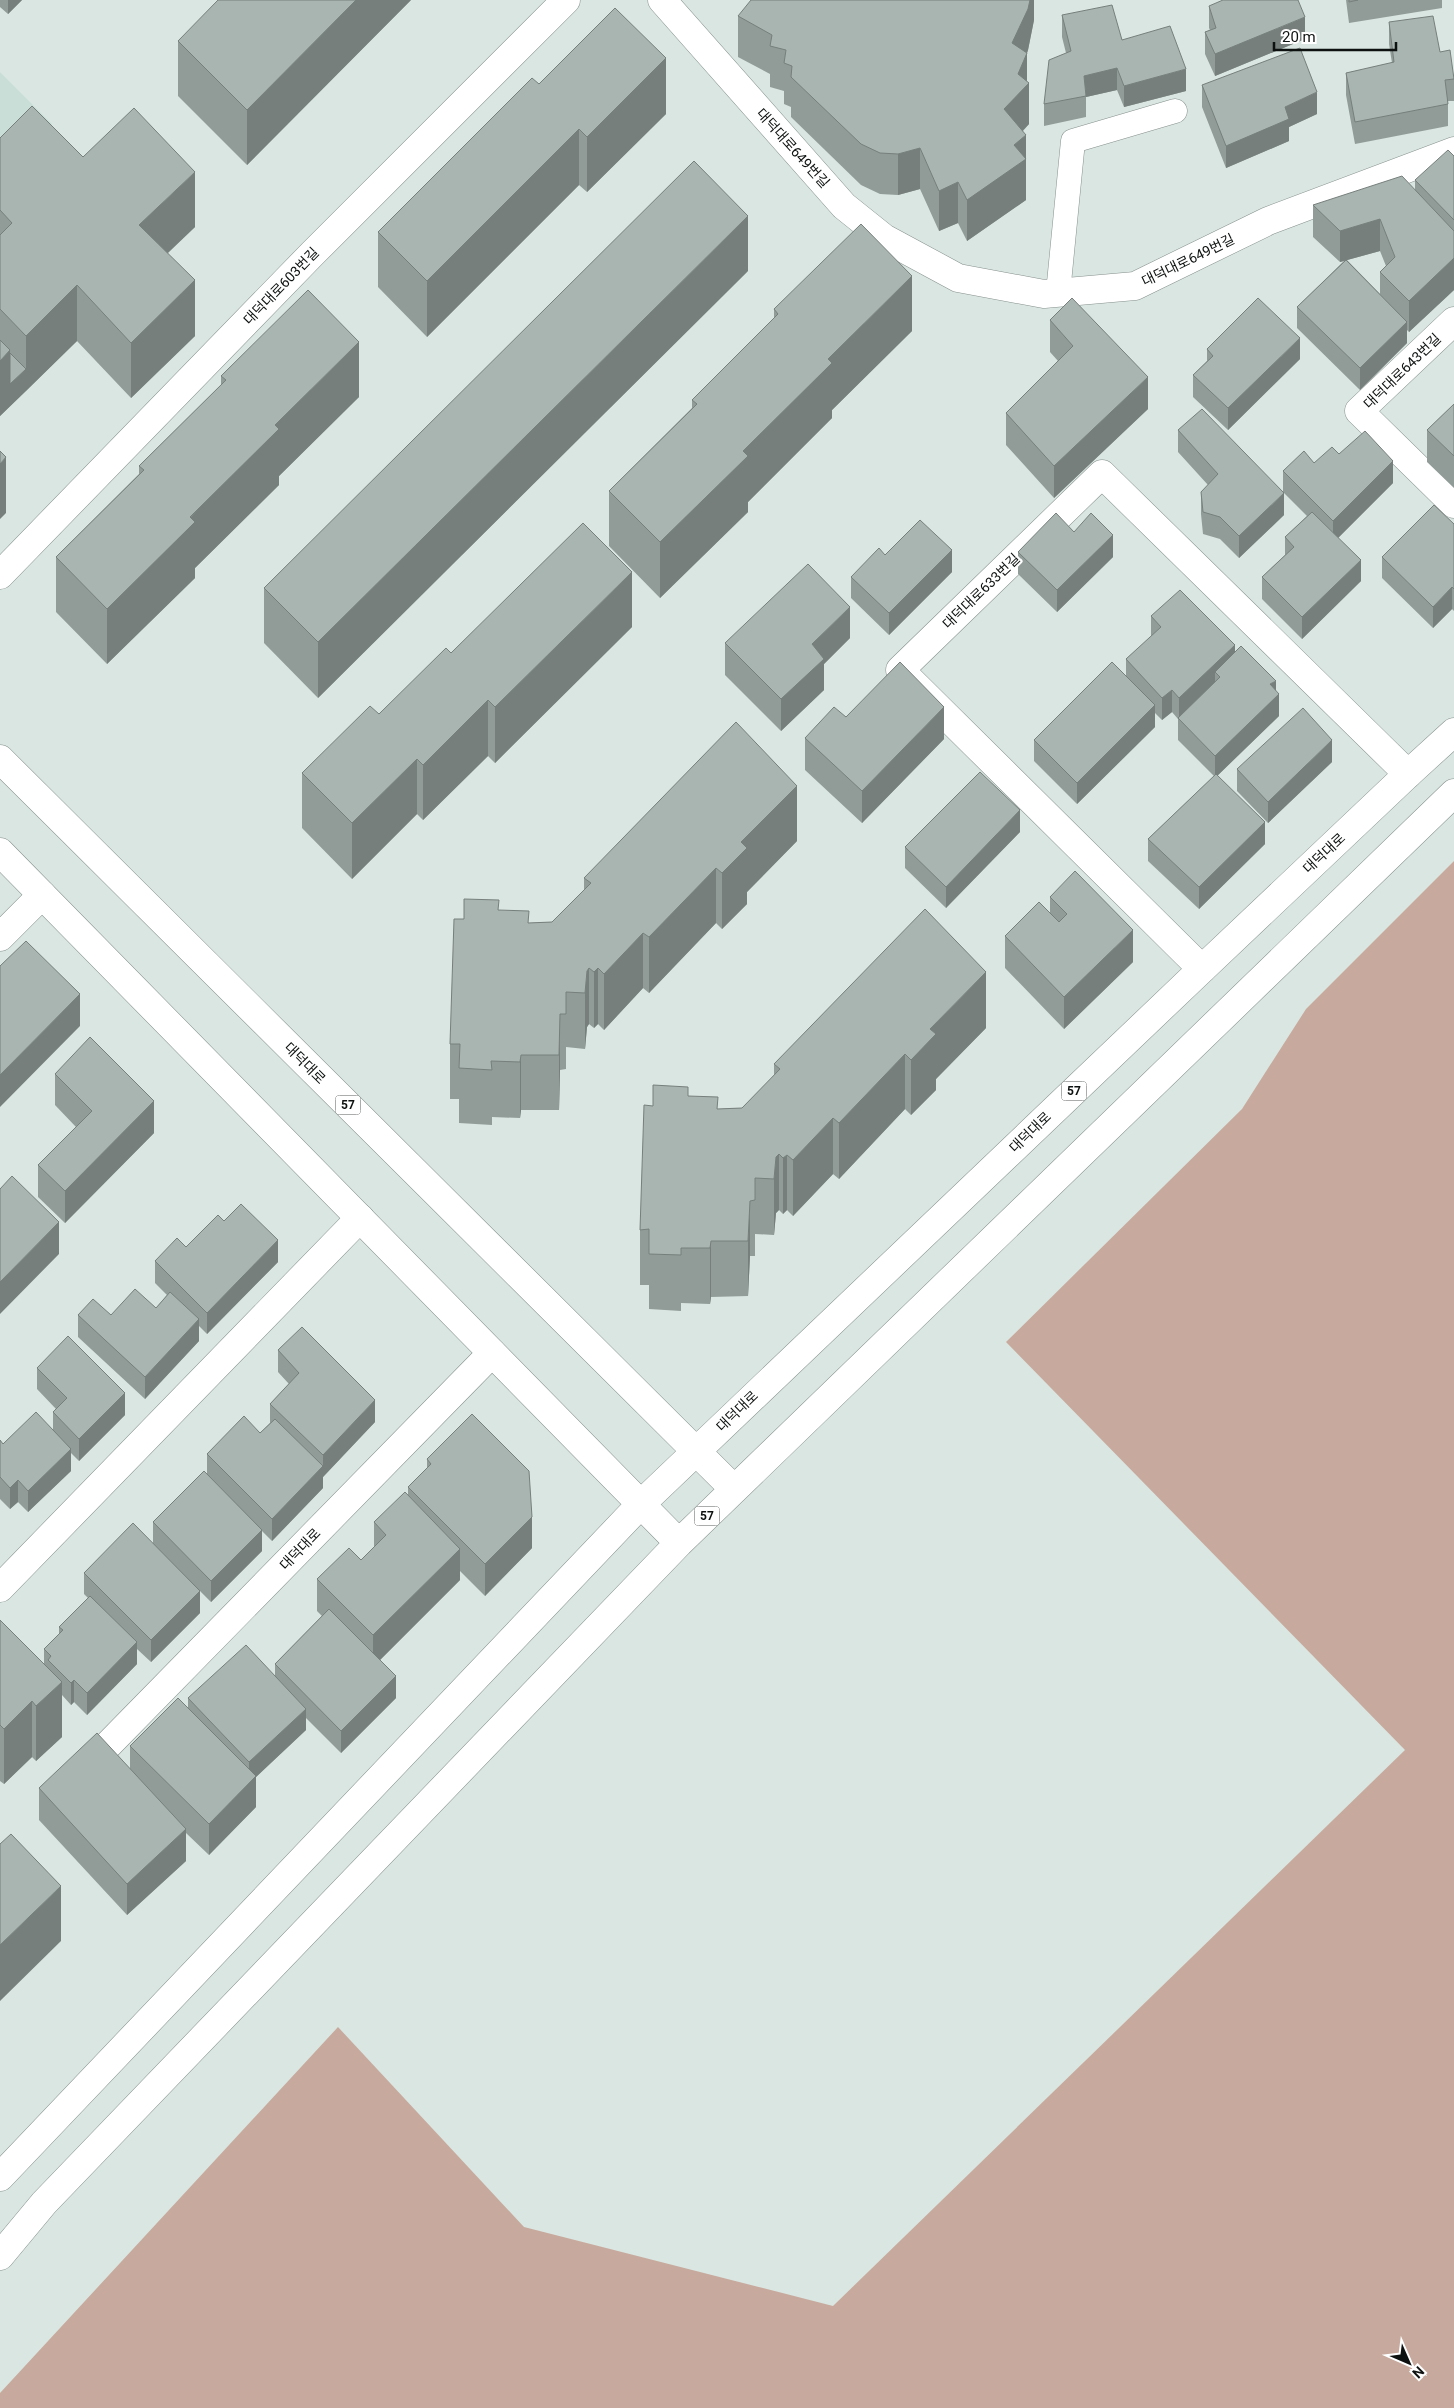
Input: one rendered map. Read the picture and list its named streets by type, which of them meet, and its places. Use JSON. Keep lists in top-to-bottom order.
{
  "streets": {
    "main road": [
      "대덕대로649번길",
      "대덕대로603번길",
      "대덕대로643번길",
      "대덕대로633번길",
      "대덕대로",
      "57"
    ]
  },
  "crossings": [
    ["대덕대로633번길", "대덕대로"],
    ["대덕대로", "57"]
  ],
  "scale_bar": "20 m",
  "north": "bottom right"
}
